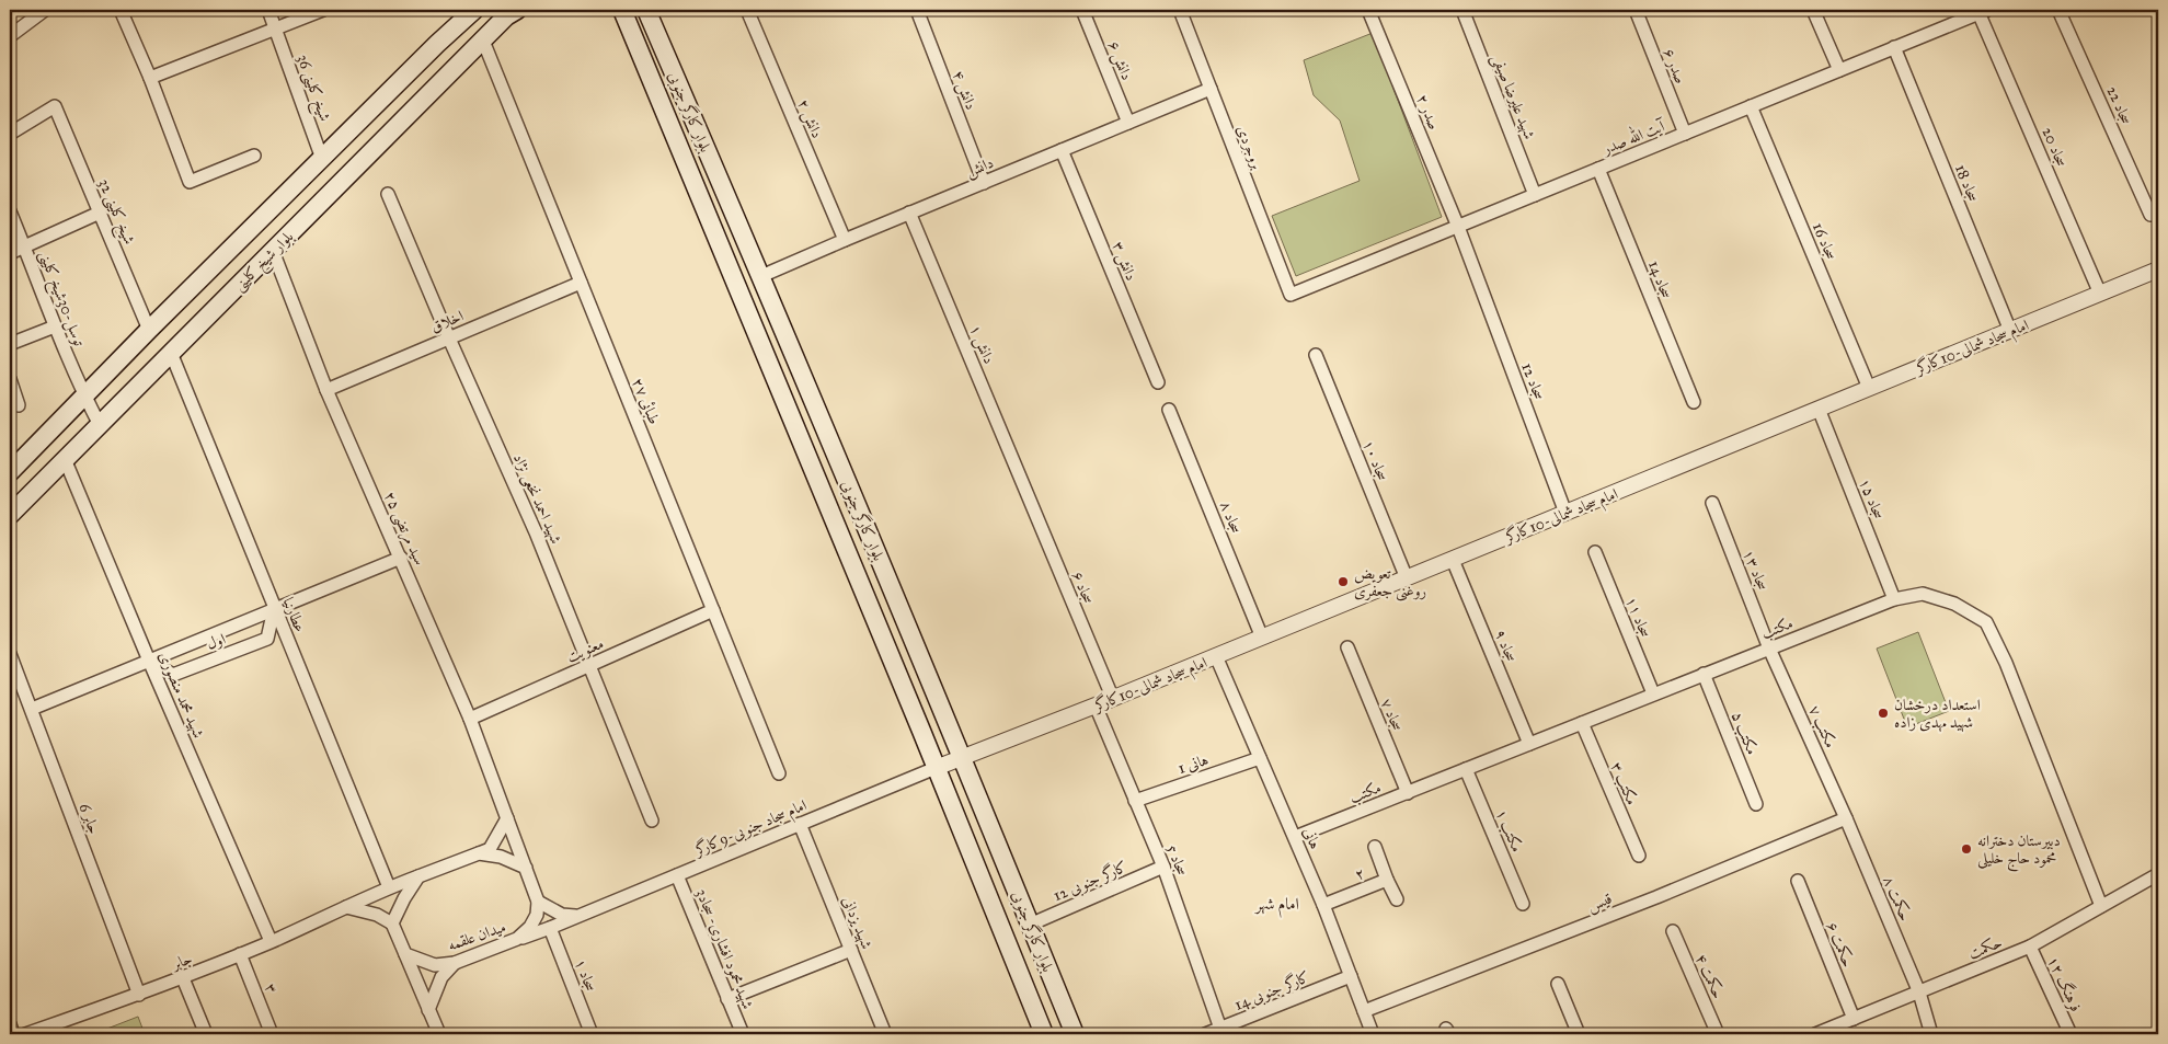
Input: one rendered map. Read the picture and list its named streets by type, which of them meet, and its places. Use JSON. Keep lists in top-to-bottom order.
{
  "streets": {
    "main road": ["بلوار کارگر جنوبی", "بلوار شیخ کلینی"],
    "street": [
      "دانش ۶",
      "صدر ۶",
      "شیخ کلینی 36",
      "دانش ۴",
      "شهید علیرضا صیفی",
      "سجاد 22",
      "صدر ۲",
      "دانش ۲",
      "آیت الله صدر",
      "بروجردی",
      "سجاد 20",
      "دانش",
      "سجاد 18",
      "شیخ کلینی 32",
      "سجاد 16",
      "دانش ۳",
      "سجاد 14",
      "توسل-30شیخ کلینی",
      "اخلاق",
      "دانش ۱",
      "امام سجاد شمالی-10کارگر",
      "سجاد 12",
      "طبائی ۲۷",
      "سجاد ۱۰",
      "شهید احمد نخعی نژاد",
      "سجاد ۱۵",
      "سجاد ۸",
      "۲۵ سید مرتضی",
      "سجاد ۱۳",
      "سجاد ۶",
      "عطارنیا",
      "سجاد ۱۱",
      "مکتب",
      "اول",
      "سجاد ۹",
      "معنویت",
      "شهید محمد منصوری",
      "سجاد ۷",
      "مکتب ۷",
      "مکتب ۵",
      "هانی 1",
      "مکتب ۳",
      "جابر 6",
      "امام سجاد جنوبی-9کارگر",
      "مکتب ۱",
      "هانی",
      "سجاد 5",
      "۲",
      "کارگر جنوبی 12",
      "حکمت ۸",
      "قیس",
      "شهید یزدانی",
      "میدان علقمه",
      "حکمت ۶",
      "حکمت",
      "شهید محمود افشاری- سجاد3",
      "جابر",
      "سجاد ۱",
      "حکمت ۴",
      "فرهنگ ۱۲",
      "۳",
      "کارگر جنوبی 14"
    ]
  },
  "crossings": [
    ["دانش ۶", "دانش"],
    ["صدر ۶", "آیت الله صدر"],
    ["شیخ کلینی 36", "بلوار شیخ کلینی"],
    ["دانش ۴", "دانش"],
    ["شهید علیرضا صیفی", "آیت الله صدر"],
    ["بلوار کارگر جنوبی", "دانش"],
    ["بلوار کارگر جنوبی", "امام سجاد شمالی-10کارگر"],
    ["بلوار کارگر جنوبی", "امام سجاد جنوبی-9کارگر"],
    ["بلوار کارگر جنوبی", "کارگر جنوبی 12"],
    ["صدر ۲", "آیت الله صدر"],
    ["صدر ۲", "سجاد 12"],
    ["دانش ۲", "دانش"],
    ["آیت الله صدر", "بروجردی"],
    ["آیت الله صدر", "سجاد 20"],
    ["آیت الله صدر", "سجاد 18"],
    ["آیت الله صدر", "سجاد 16"],
    ["آیت الله صدر", "سجاد 14"],
    ["بروجردی", "دانش"],
    ["سجاد 20", "امام سجاد شمالی-10کارگر"],
    ["دانش", "دانش ۳"],
    ["دانش", "دانش ۱"],
    ["سجاد 18", "امام سجاد شمالی-10کارگر"],
    ["شیخ کلینی 32", "بلوار شیخ کلینی"],
    ["سجاد 16", "امام سجاد شمالی-10کارگر"],
    ["بلوار شیخ کلینی", "توسل-30شیخ کلینی"],
    ["بلوار شیخ کلینی", "طبائی ۲۷"],
    ["بلوار شیخ کلینی", "۲۵ سید مرتضی"],
    ["بلوار شیخ کلینی", "عطارنیا"],
    ["بلوار شیخ کلینی", "شهید محمد منصوری"],
    ["اخلاق", "طبائی ۲۷"],
    ["اخلاق", "شهید احمد نخعی نژاد"],
    ["اخلاق", "۲۵ سید مرتضی"],
    ["دانش ۱", "سجاد ۶"],
    ["امام سجاد شمالی-10کارگر", "سجاد 12"],
    ["امام سجاد شمالی-10کارگر", "سجاد ۱۰"],
    ["امام سجاد شمالی-10کارگر", "سجاد ۱۵"],
    ["امام سجاد شمالی-10کارگر", "سجاد ۸"],
    ["امام سجاد شمالی-10کارگر", "سجاد ۶"],
    ["امام سجاد شمالی-10کارگر", "سجاد ۹"],
    ["امام سجاد شمالی-10کارگر", "امام سجاد جنوبی-9کارگر"],
    ["امام سجاد شمالی-10کارگر", "هانی"],
    ["امام سجاد شمالی-10کارگر", "سجاد 5"],
    ["طبائی ۲۷", "معنویت"],
    ["شهید احمد نخعی نژاد", "معنویت"],
    ["سجاد ۱۵", "مکتب"],
    ["۲۵ سید مرتضی", "اول"],
    ["۲۵ سید مرتضی", "معنویت"],
    ["۲۵ سید مرتضی", "امام سجاد جنوبی-9کارگر"],
    ["۲۵ سید مرتضی", "میدان علقمه"],
    ["۲۵ سید مرتضی", "جابر"],
    ["سجاد ۱۳", "مکتب"],
    ["سجاد ۱۳", "مکتب ۷"],
    ["عطارنیا", "اول"],
    ["عطارنیا", "جابر"],
    ["سجاد ۱۱", "مکتب"],
    ["مکتب", "سجاد ۹"],
    ["مکتب", "سجاد ۷"],
    ["مکتب", "مکتب ۷"],
    ["مکتب", "مکتب ۵"],
    ["مکتب", "مکتب ۳"],
    ["مکتب", "مکتب ۱"],
    ["مکتب", "هانی"],
    ["مکتب", "حکمت"],
    ["اول", "شهید محمد منصوری"],
    ["اول", "جابر 6"],
    ["شهید محمد منصوری", "جابر"],
    ["مکتب ۷", "حکمت ۸"],
    ["مکتب ۷", "قیس"],
    ["هانی 1", "هانی"],
    ["هانی 1", "سجاد 5"],
    ["جابر 6", "جابر"],
    ["امام سجاد جنوبی-9کارگر", "شهید یزدانی"],
    ["امام سجاد جنوبی-9کارگر", "میدان علقمه"],
    ["امام سجاد جنوبی-9کارگر", "شهید محمود افشاری- سجاد3"],
    ["امام سجاد جنوبی-9کارگر", "جابر"],
    ["امام سجاد جنوبی-9کارگر", "سجاد ۱"],
    ["هانی", "۲"],
    ["هانی", "قیس"],
    ["هانی", "کارگر جنوبی 14"],
    ["سجاد 5", "کارگر جنوبی 12"],
    ["سجاد 5", "کارگر جنوبی 14"],
    ["حکمت ۸", "قیس"],
    ["حکمت ۸", "حکمت"],
    ["میدان علقمه", "جابر"],
    ["حکمت ۶", "حکمت"],
    ["حکمت", "فرهنگ ۱۲"],
    ["جابر", "۳"]
  ],
  "districts": ["امام شهر"],
  "places": ["تعویض روغنی جعفری", "استعداد درخشان شهید مهدی زاده", "دبيرستان دخترانه محمود حاج خلیلی"]
}
